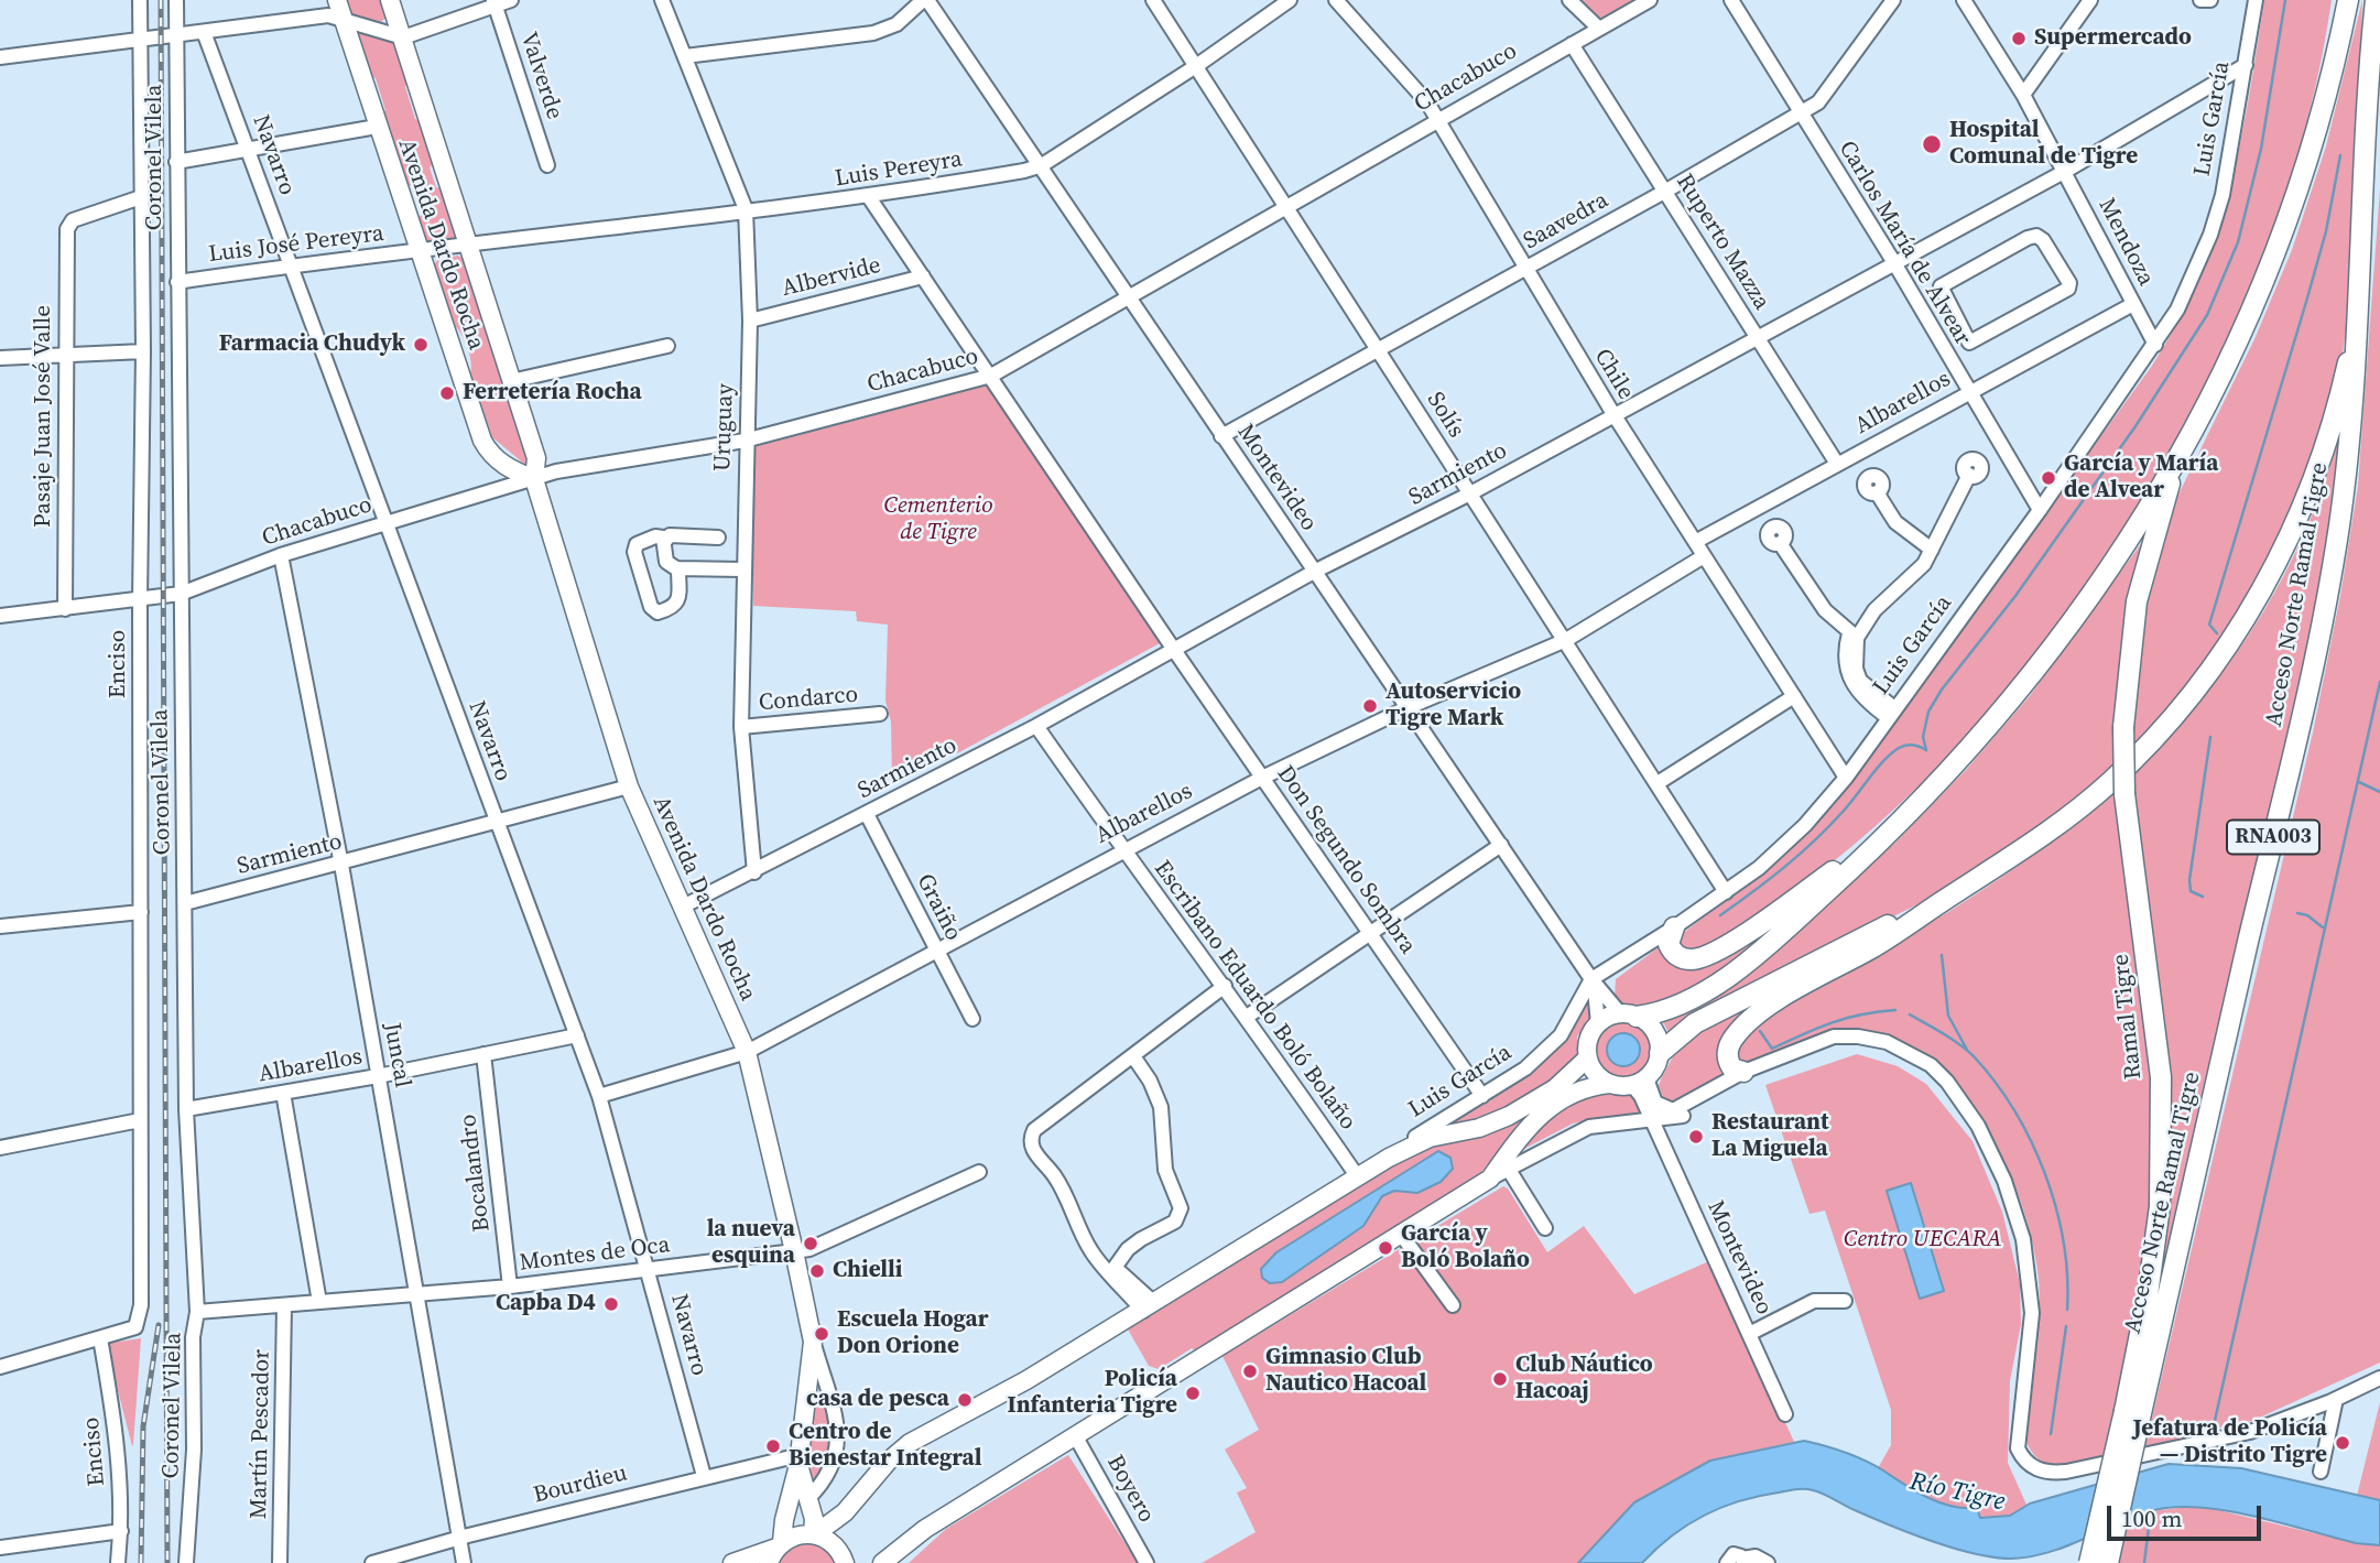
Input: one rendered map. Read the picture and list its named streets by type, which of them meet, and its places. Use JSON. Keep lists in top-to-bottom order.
{
  "streets": {
    "highway": ["Acceso Norte Ramal Tigre", "RNA003", "Ramal Tigre"],
    "main road": ["Luis García", "Avenida Dardo Rocha"],
    "street": [
      "Valverde",
      "Chacabuco",
      "Navarro",
      "Coronel Vilela",
      "Luis Pereyra",
      "Saavedra",
      "Ruperto Mazza",
      "Mendoza",
      "Carlos María de Alvear",
      "Luis José Pereyra",
      "Albervide",
      "Chile",
      "Albarellos",
      "Solís",
      "Pasaje Juan José Valle",
      "Uruguay",
      "Sarmiento",
      "Montevideo",
      "Enciso",
      "Condarco",
      "Don Segundo Sombra",
      "Graiño",
      "Escribano Eduardo Boló Bolaño",
      "Juncal",
      "Bocalandro",
      "Montes de Oca",
      "Martín Pescador",
      "Bourdieu",
      "Boyero"
    ]
  },
  "crossings": [
    ["Chacabuco", "Navarro"],
    ["Chacabuco", "Coronel Vilela"],
    ["Chacabuco", "Ruperto Mazza"],
    ["Chacabuco", "Avenida Dardo Rocha"],
    ["Chacabuco", "Chile"],
    ["Chacabuco", "Solís"],
    ["Chacabuco", "Uruguay"],
    ["Chacabuco", "Montevideo"],
    ["Chacabuco", "Enciso"],
    ["Chacabuco", "Juncal"],
    ["Luis García", "Mendoza"],
    ["Luis García", "Carlos María de Alvear"],
    ["Luis García", "Avenida Dardo Rocha"],
    ["Luis García", "Chile"],
    ["Luis García", "Solís"],
    ["Luis García", "Sarmiento"],
    ["Luis García", "Montevideo"],
    ["Luis García", "Don Segundo Sombra"],
    ["Luis García", "Escribano Eduardo Boló Bolaño"],
    ["Navarro", "Luis José Pereyra"],
    ["Navarro", "Albarellos"],
    ["Navarro", "Sarmiento"],
    ["Navarro", "Montes de Oca"],
    ["Navarro", "Bourdieu"],
    ["Coronel Vilela", "Luis José Pereyra"],
    ["Coronel Vilela", "Albarellos"],
    ["Coronel Vilela", "Sarmiento"],
    ["Coronel Vilela", "Montes de Oca"],
    ["Luis Pereyra", "Luis José Pereyra"],
    ["Luis Pereyra", "Avenida Dardo Rocha"],
    ["Luis Pereyra", "Solís"],
    ["Luis Pereyra", "Uruguay"],
    ["Luis Pereyra", "Montevideo"],
    ["Saavedra", "Ruperto Mazza"],
    ["Saavedra", "Carlos María de Alvear"],
    ["Saavedra", "Chile"],
    ["Saavedra", "Solís"],
    ["Saavedra", "Montevideo"],
    ["Ruperto Mazza", "Albarellos"],
    ["Ruperto Mazza", "Sarmiento"],
    ["Mendoza", "Albarellos"],
    ["Mendoza", "Sarmiento"],
    ["Carlos María de Alvear", "Albarellos"],
    ["Carlos María de Alvear", "Sarmiento"],
    ["Luis José Pereyra", "Avenida Dardo Rocha"],
    ["Avenida Dardo Rocha", "Albarellos"],
    ["Avenida Dardo Rocha", "Sarmiento"],
    ["Avenida Dardo Rocha", "Montes de Oca"],
    ["Avenida Dardo Rocha", "Bourdieu"],
    ["Albervide", "Uruguay"],
    ["Chile", "Albarellos"],
    ["Chile", "Sarmiento"],
    ["Albarellos", "Solís"],
    ["Albarellos", "Montevideo"],
    ["Albarellos", "Don Segundo Sombra"],
    ["Albarellos", "Graiño"],
    ["Albarellos", "Escribano Eduardo Boló Bolaño"],
    ["Albarellos", "Juncal"],
    ["Albarellos", "Bocalandro"],
    ["Solís", "Sarmiento"],
    ["Pasaje Juan José Valle", "Enciso"],
    ["Uruguay", "Sarmiento"],
    ["Uruguay", "Condarco"],
    ["Sarmiento", "Montevideo"],
    ["Sarmiento", "Don Segundo Sombra"],
    ["Sarmiento", "Graiño"],
    ["Sarmiento", "Escribano Eduardo Boló Bolaño"],
    ["Sarmiento", "Juncal"],
    ["Acceso Norte Ramal Tigre", "Ramal Tigre"],
    ["RNA003", "Ramal Tigre"],
    ["Juncal", "Montes de Oca"],
    ["Juncal", "Bourdieu"],
    ["Bocalandro", "Montes de Oca"],
    ["Montes de Oca", "Martín Pescador"]
  ],
  "water": ["Río Tigre"],
  "parks": ["Cementerio de Tigre", "Centro UECARA"],
  "places": [
    "Supermercado",
    "Hospital Comunal de Tigre",
    "Farmacia Chudyk",
    "Ferretería Rocha",
    "García y María de Alvear",
    "Autoservicio Tigre Mark",
    "Restaurant La Miguela",
    "la nueva esquina",
    "García y Boló Bolaño",
    "Chielli",
    "Capba D4",
    "Escuela Hogar Don Orione",
    "Gimnasio Club Nautico Hacoal",
    "Club Náutico Hacoaj",
    "Policía Infanteria Tigre",
    "casa de pesca",
    "Jefatura de Policía — Distrito Tigre",
    "Centro de Bienestar Integral"
  ],
  "scale_bar": "100 m"
}
